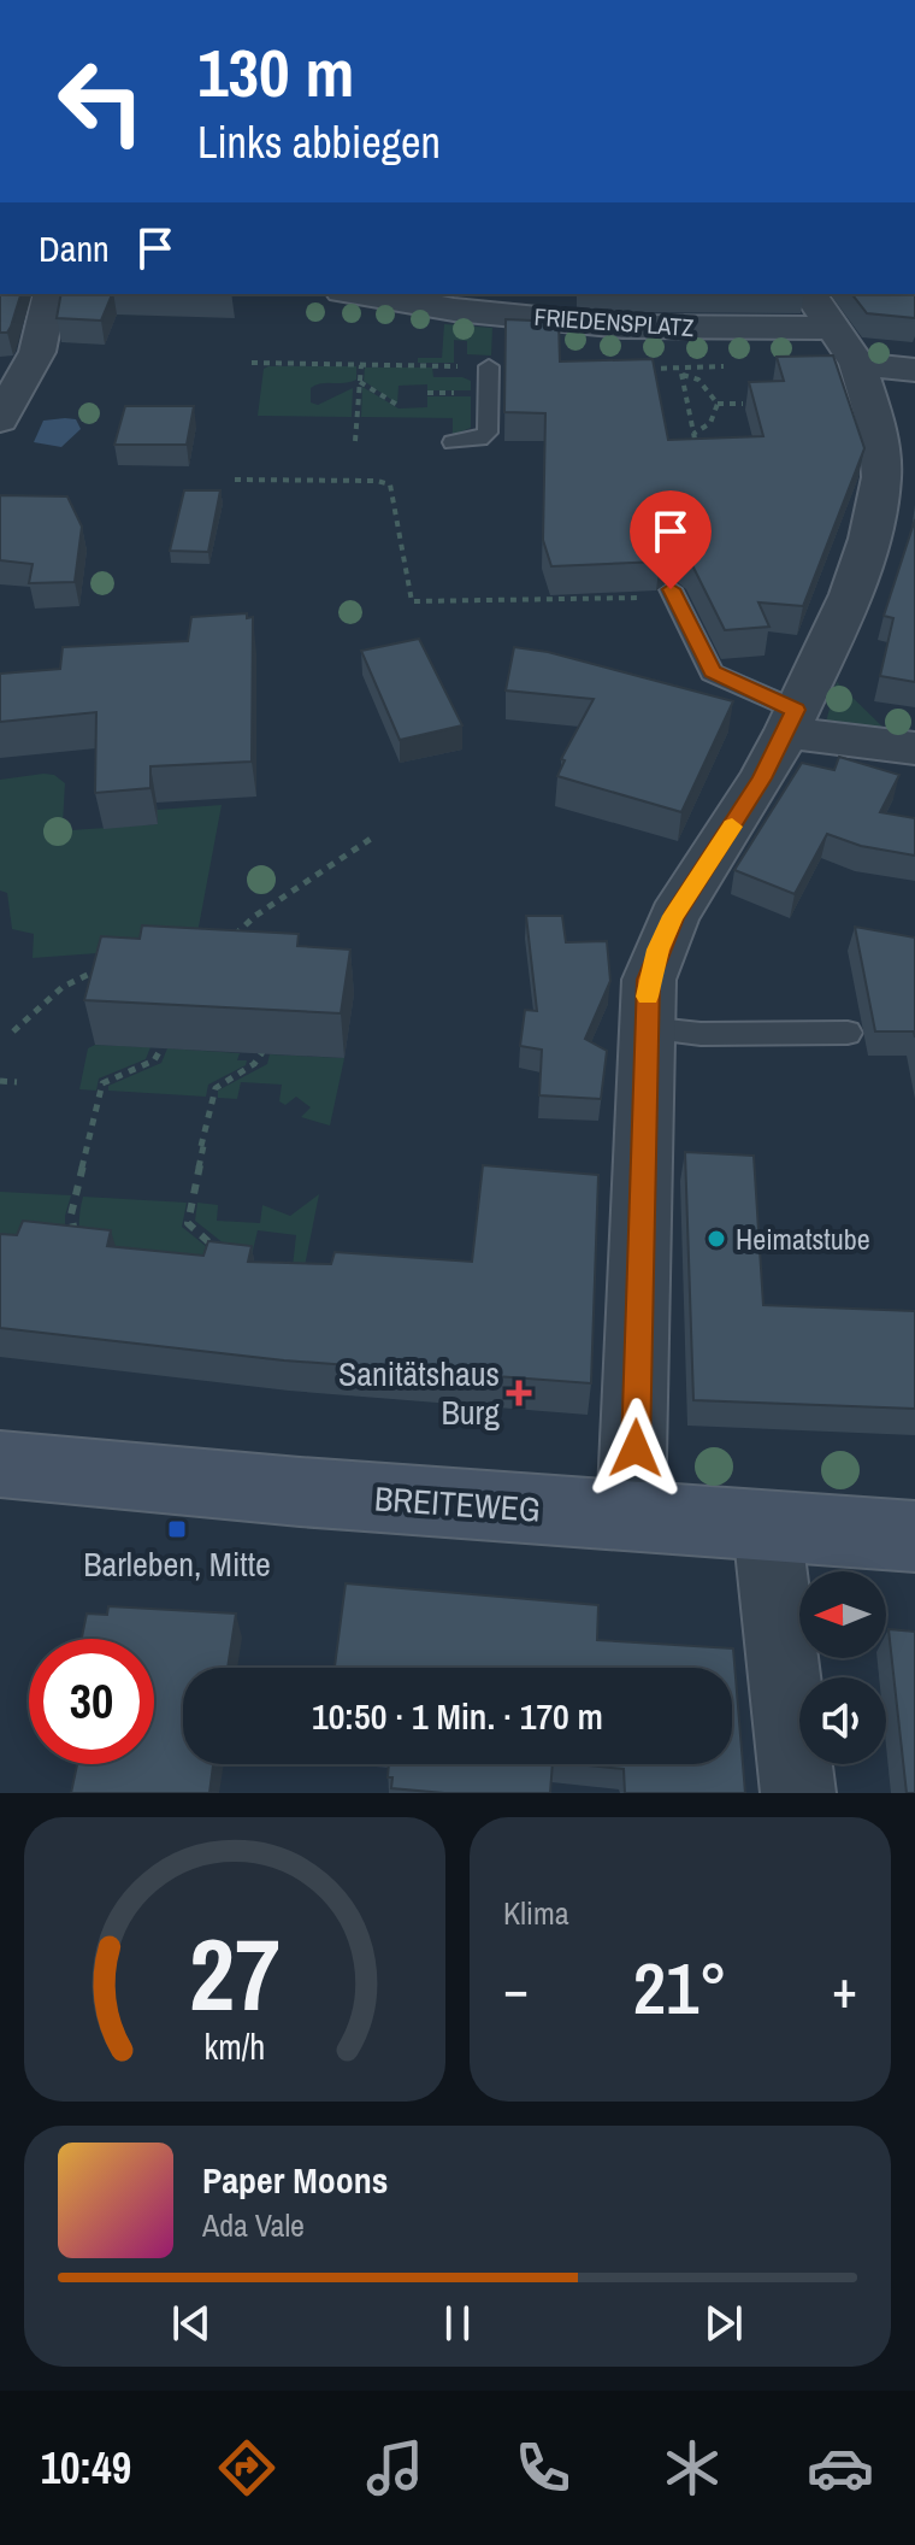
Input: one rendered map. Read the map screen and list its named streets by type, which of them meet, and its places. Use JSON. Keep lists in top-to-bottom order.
{
  "streets": {
    "street": ["FRIEDENSPLATZ", "BREITEWEG"]
  },
  "places": {
    "other": ["Heimatstube"],
    "health": ["Sanitätshaus Burg"],
    "transit": ["Barleben, Mitte"]
  },
  "north": "left",
  "page": {
    "turn": ["130 m", "Links abbiegen"],
    "then": "Dann",
    "limit": "30",
    "trip": "10:50 · 1 Min. · 170 m",
    "tile": "Klima",
    "heat": ["−", "21°", "+"],
    "song": ["Paper Moons", "Ada Vale"],
    "tabs": "10:49",
    "gauge": ["27", "km/h"]
  }
}
